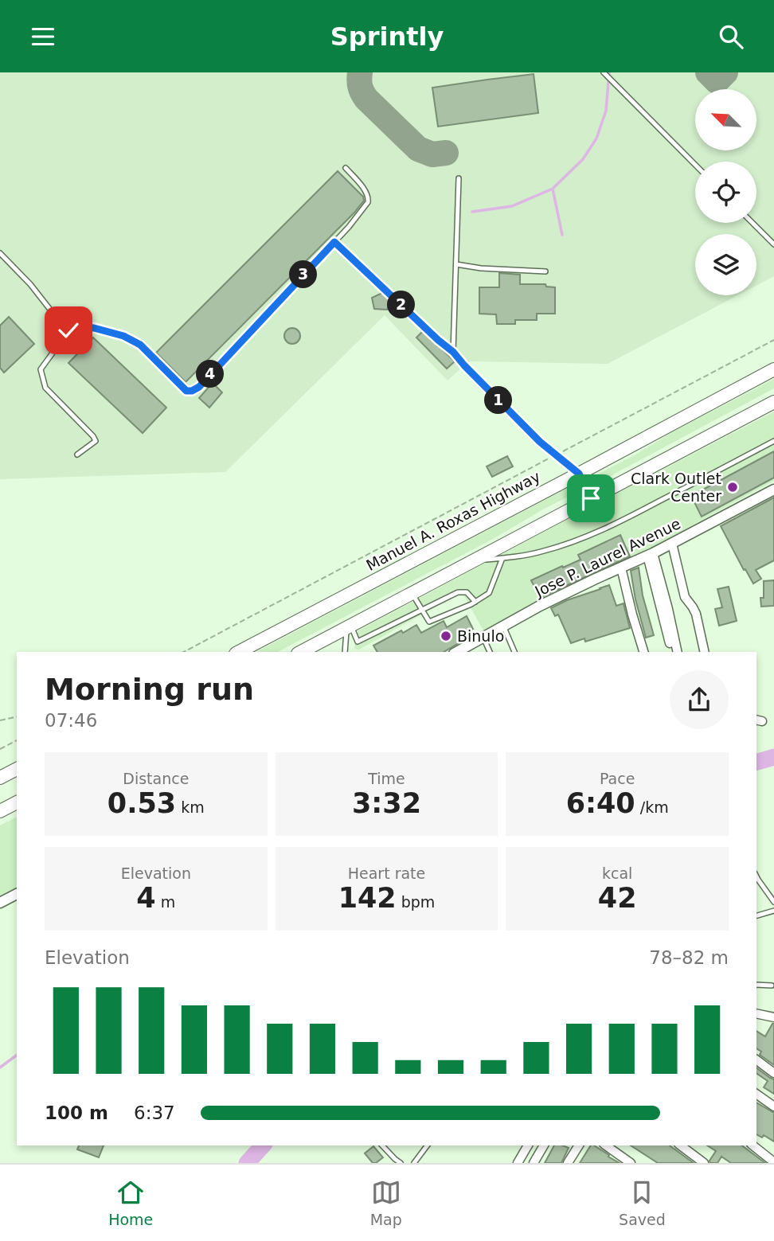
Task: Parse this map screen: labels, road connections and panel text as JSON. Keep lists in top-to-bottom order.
{
  "streets": {
    "main road": ["Manuel A. Roxas Highway"],
    "street": ["Jose P. Laurel Avenue"]
  },
  "places": ["Clark Outlet Center", "Binulo"],
  "north": "top left",
  "page": {
    "header": "Sprintly",
    "pins": [
      "3",
      "2",
      "4",
      "1"
    ],
    "heading": ["Morning run", "07:46"],
    "stats": [
      ["Distance", "0.53 km"],
      ["Time", "3:32"],
      ["Pace", "6:40 /km"],
      ["Elevation", "4 m"],
      ["Heart rate", "142 bpm"],
      ["kcal", "42"]
    ],
    "chart": ["Elevation", "78–82 m"],
    "list": [
      {
        "name": "100 m",
        "note": "6:37"
      }
    ],
    "tabs": ["Home", "Map", "Saved"]
  }
}
